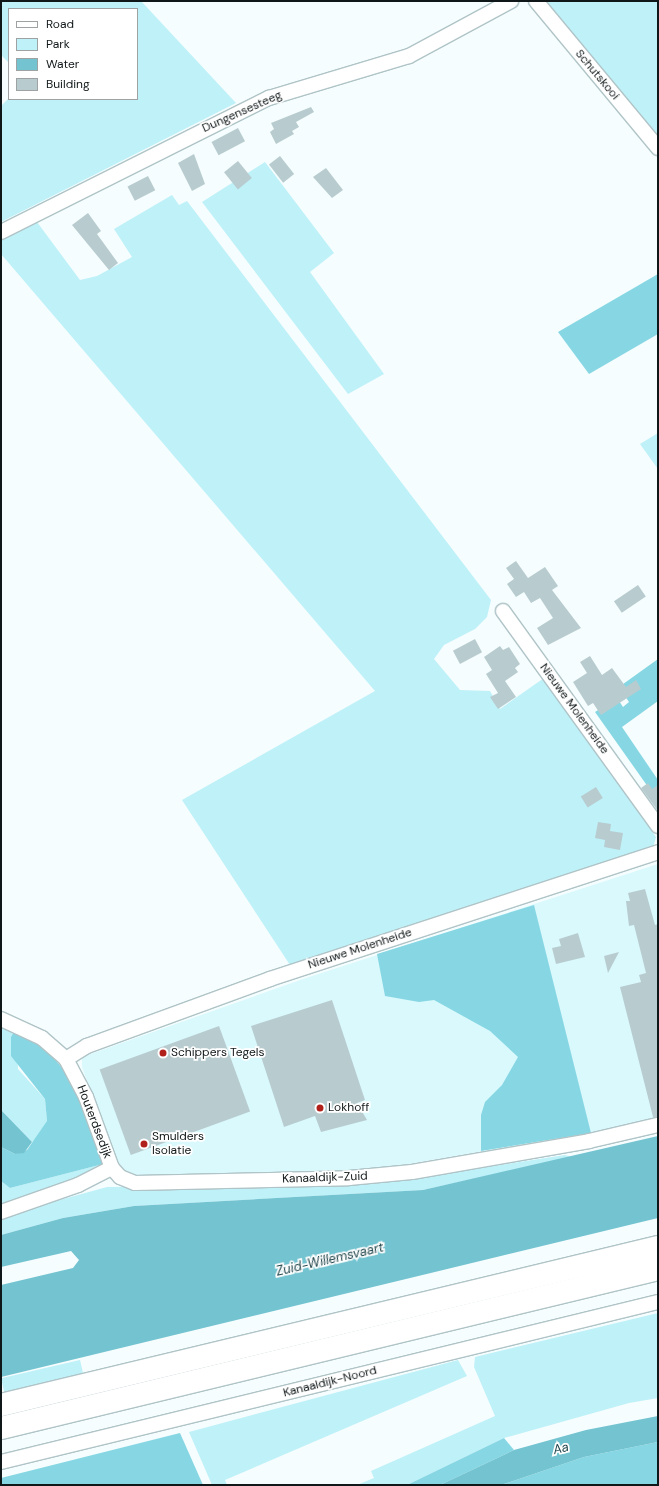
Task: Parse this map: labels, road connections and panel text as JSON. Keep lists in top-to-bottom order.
{
  "streets": {
    "street": [
      "Schutskooi",
      "Dungensesteeg",
      "Nieuwe Molenheide",
      "Houterdsedijk",
      "Kanaaldijk-Zuid",
      "Kanaaldijk-Noord"
    ]
  },
  "crossings": [
    ["Nieuwe Molenheide", "Houterdsedijk"],
    ["Houterdsedijk", "Kanaaldijk-Zuid"]
  ],
  "water": ["Zuid-Willemsvaart", "Aa"],
  "places": ["Schippers Tegels", "Lokhoff", "Smulders Isolatie"],
  "legend": [
    "Road",
    "Park",
    "Water",
    "Building"
  ]
}
